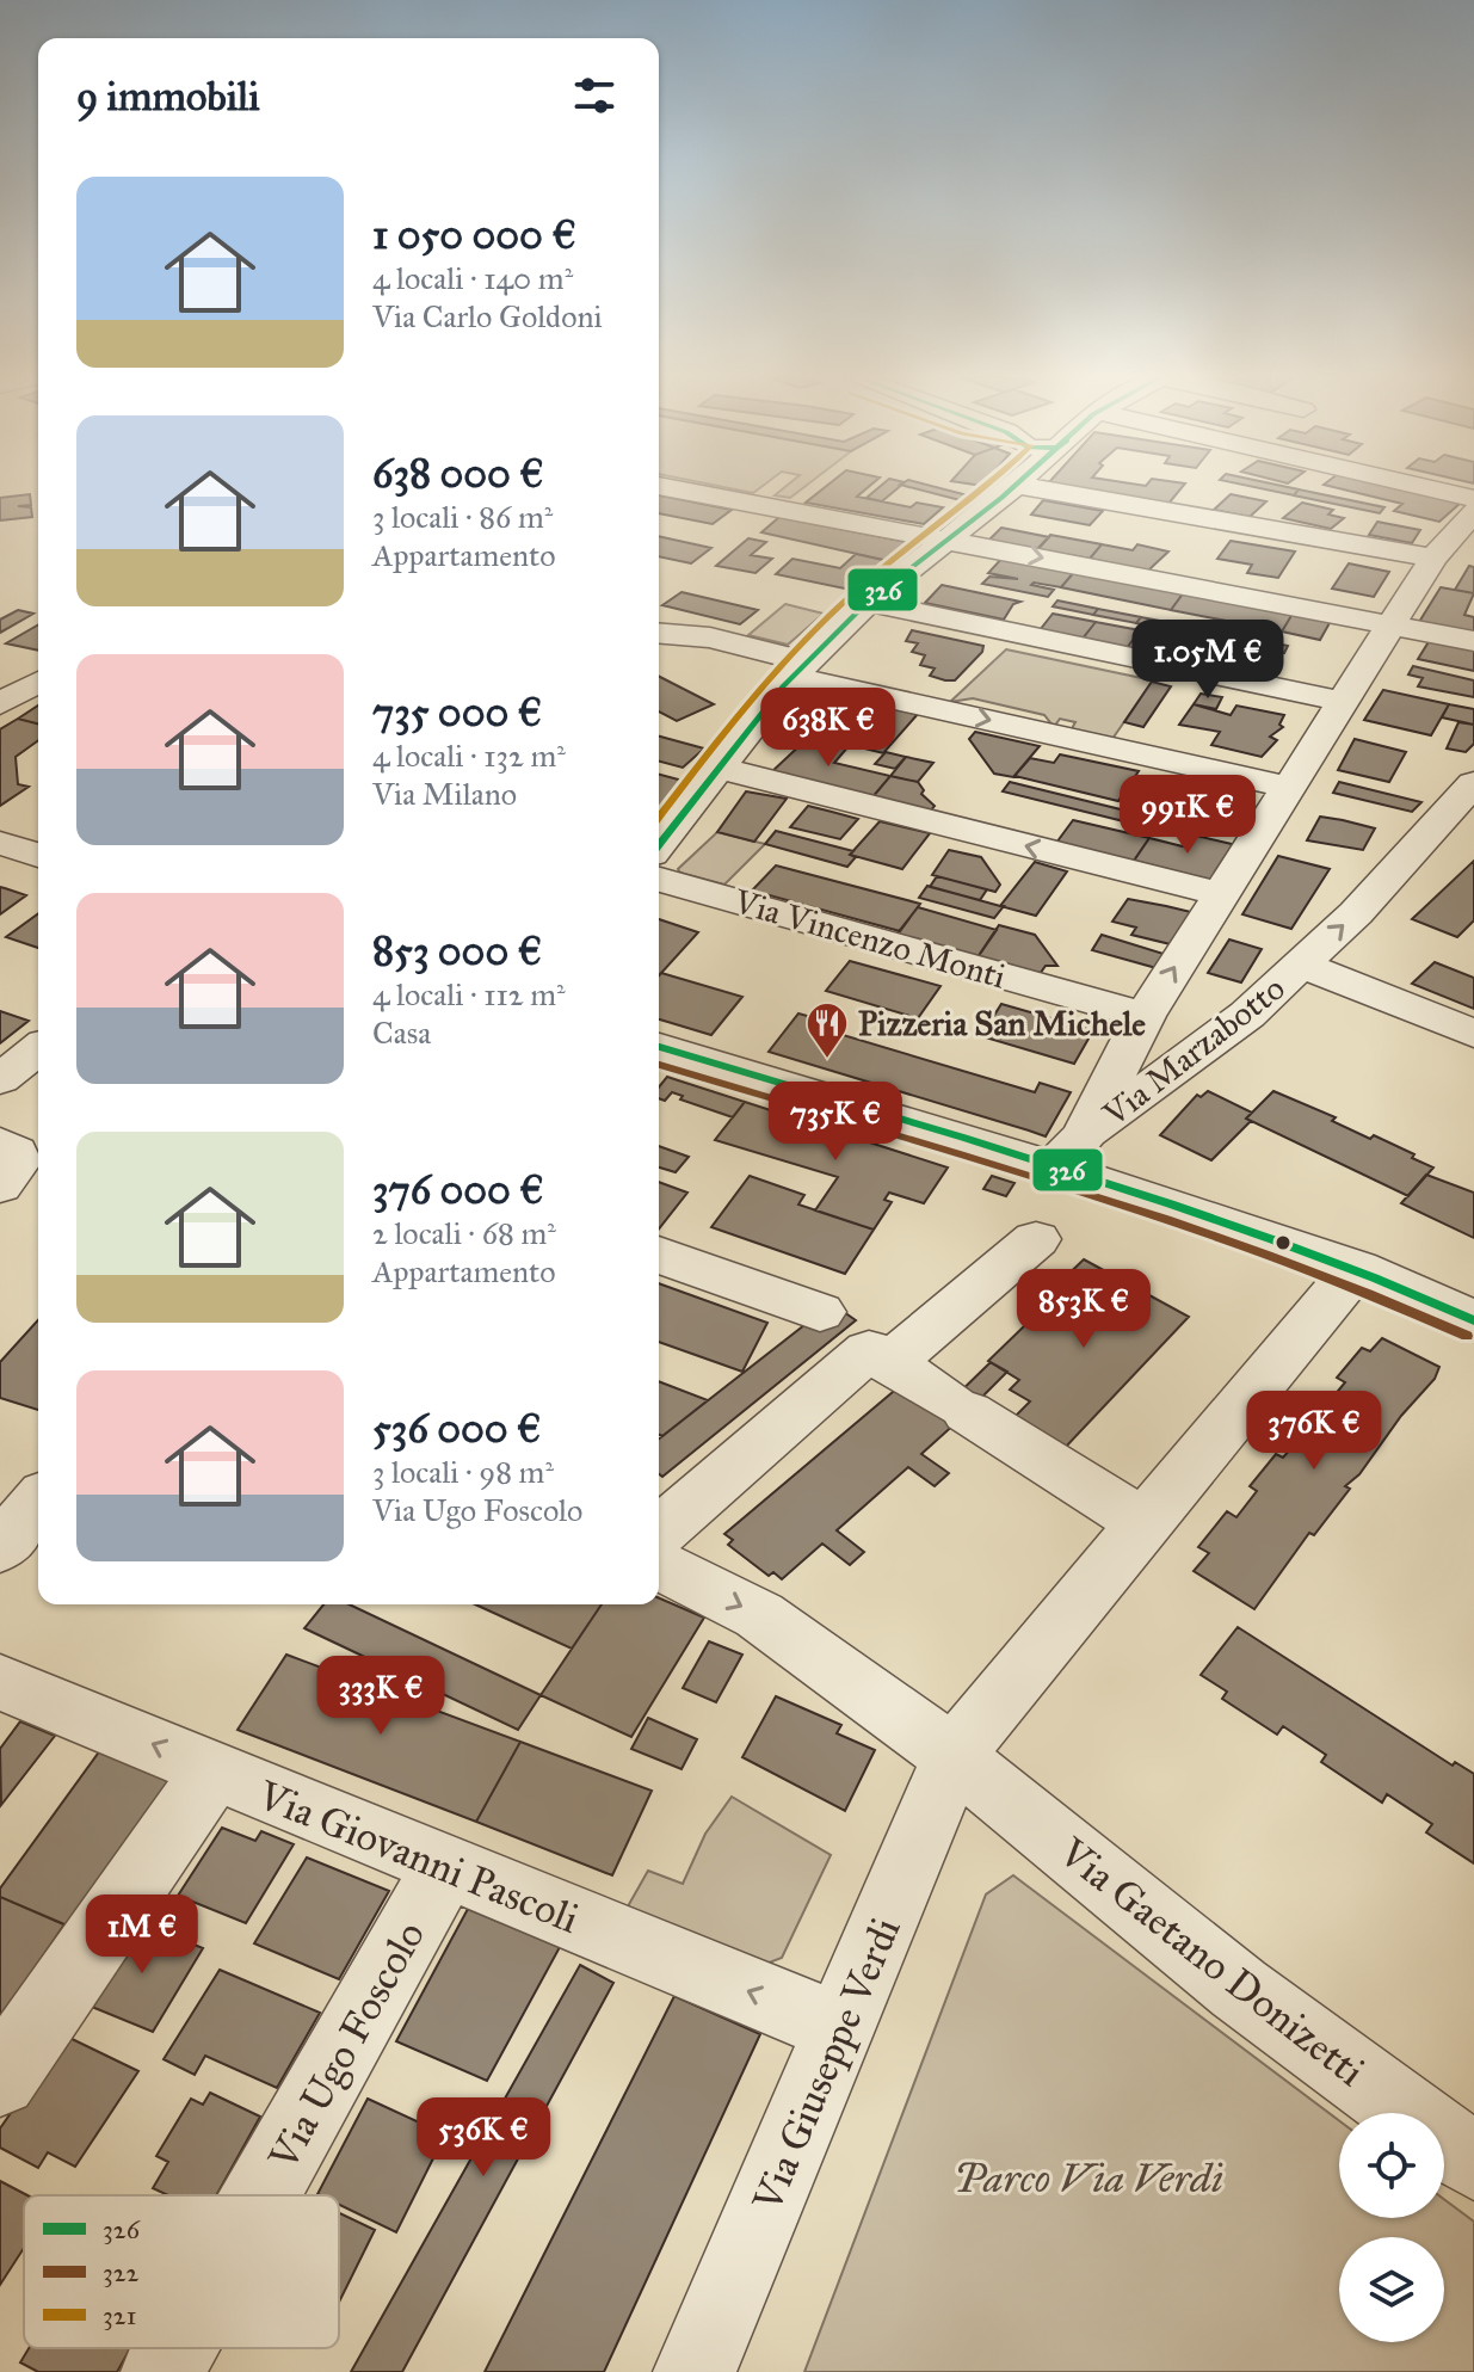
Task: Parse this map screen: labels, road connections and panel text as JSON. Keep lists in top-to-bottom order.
{
  "streets": {
    "street": [
      "Via Vincenzo Monti",
      "Via Marzabotto",
      "Via Giovanni Pascoli",
      "Via Gaetano Donizetti",
      "Via Ugo Foscolo",
      "Via Giuseppe Verdi"
    ]
  },
  "crossings": [
    ["Via Giovanni Pascoli", "Via Ugo Foscolo"],
    ["Via Giovanni Pascoli", "Via Giuseppe Verdi"],
    ["Via Gaetano Donizetti", "Via Giuseppe Verdi"]
  ],
  "one_way": ["Via Giovanni Pascoli"],
  "parks": ["Parco Via Verdi"],
  "places": {
    "restaurant": ["Pizzeria San Michele"]
  },
  "lines": ["transit line 326", "transit line 321", "transit line 322"],
  "legend": ["326", "322", "321"],
  "page": {
    "heading": "9 immobili",
    "list": [
      {
        "name": "1 050 000 €",
        "note": "4 locali · 140 m² · Via Carlo Goldoni"
      },
      {
        "name": "638 000 €",
        "note": "3 locali · 86 m² · Appartamento"
      },
      {
        "name": "735 000 €",
        "note": "4 locali · 132 m² · Via Milano"
      },
      {
        "name": "853 000 €",
        "note": "4 locali · 112 m² · Casa"
      },
      {
        "name": "376 000 €",
        "note": "2 locali · 68 m² · Appartamento"
      },
      {
        "name": "536 000 €",
        "note": "3 locali · 98 m² · Via Ugo Foscolo"
      }
    ],
    "price": [
      "1.05M €",
      "638K €",
      "991K €",
      "735K €",
      "853K €",
      "376K €",
      "333K €",
      "1M €",
      "536K €"
    ]
  }
}
